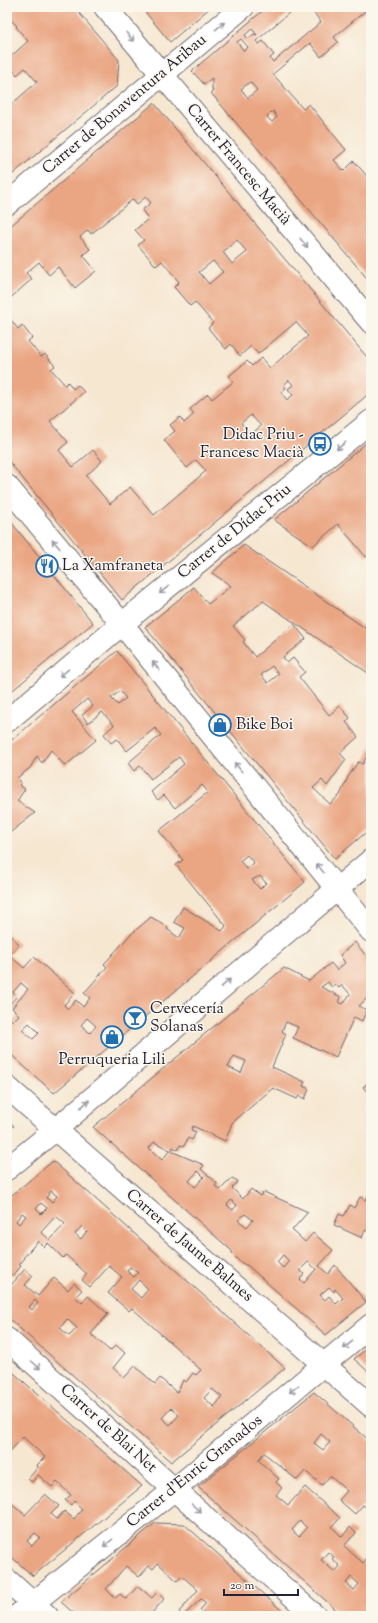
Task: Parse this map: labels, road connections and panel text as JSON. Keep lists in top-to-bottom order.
{
  "streets": {
    "street": [
      "Carrer de Bonaventura Aribau",
      "Carrer Francesc Macià",
      "Carrer de Dídac Priu",
      "Carrer de Jaume Balmes",
      "Carrer de Blai Net",
      "Carrer d'Enric Granados"
    ]
  },
  "crossings": [
    ["Carrer de Bonaventura Aribau", "Carrer Francesc Macià"],
    ["Carrer de Jaume Balmes", "Carrer d'Enric Granados"],
    ["Carrer de Blai Net", "Carrer d'Enric Granados"]
  ],
  "one_way": [
    "Carrer Francesc Macià",
    "Carrer de Dídac Priu",
    "Carrer de Blai Net",
    "Carrer d'Enric Granados"
  ],
  "places": {
    "bus stop": ["Didac Priu - Francesc Macià"],
    "restaurant": ["La Xamfraneta"],
    "shop": ["Bike Boi", "Perruqueria Lili"],
    "bar": ["Cervecería Solanas"]
  },
  "scale_bar": "20 m"
}
